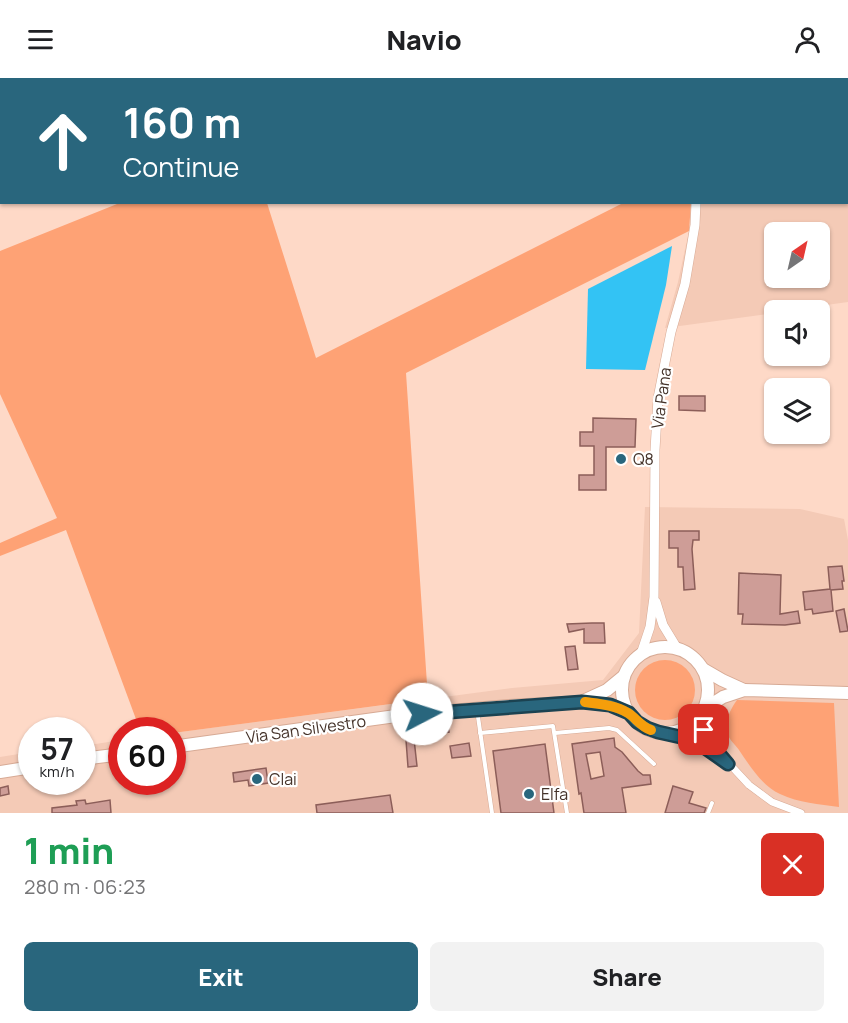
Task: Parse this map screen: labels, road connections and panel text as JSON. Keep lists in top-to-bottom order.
{
  "streets": {
    "main road": ["Via San Silvestro"],
    "street": ["Via Pana"]
  },
  "crossings": [
    ["Via Pana", "Via San Silvestro"]
  ],
  "places": ["Q8", "Clai", "Elfa"],
  "north": "top right",
  "page": {
    "header": "Navio",
    "turn": ["160 m", "Continue"],
    "speed": "57 km/h",
    "limit": "60",
    "heading": ["1 min", "280 m · 06:23"],
    "buttons": ["Exit", "Share"]
  }
}
